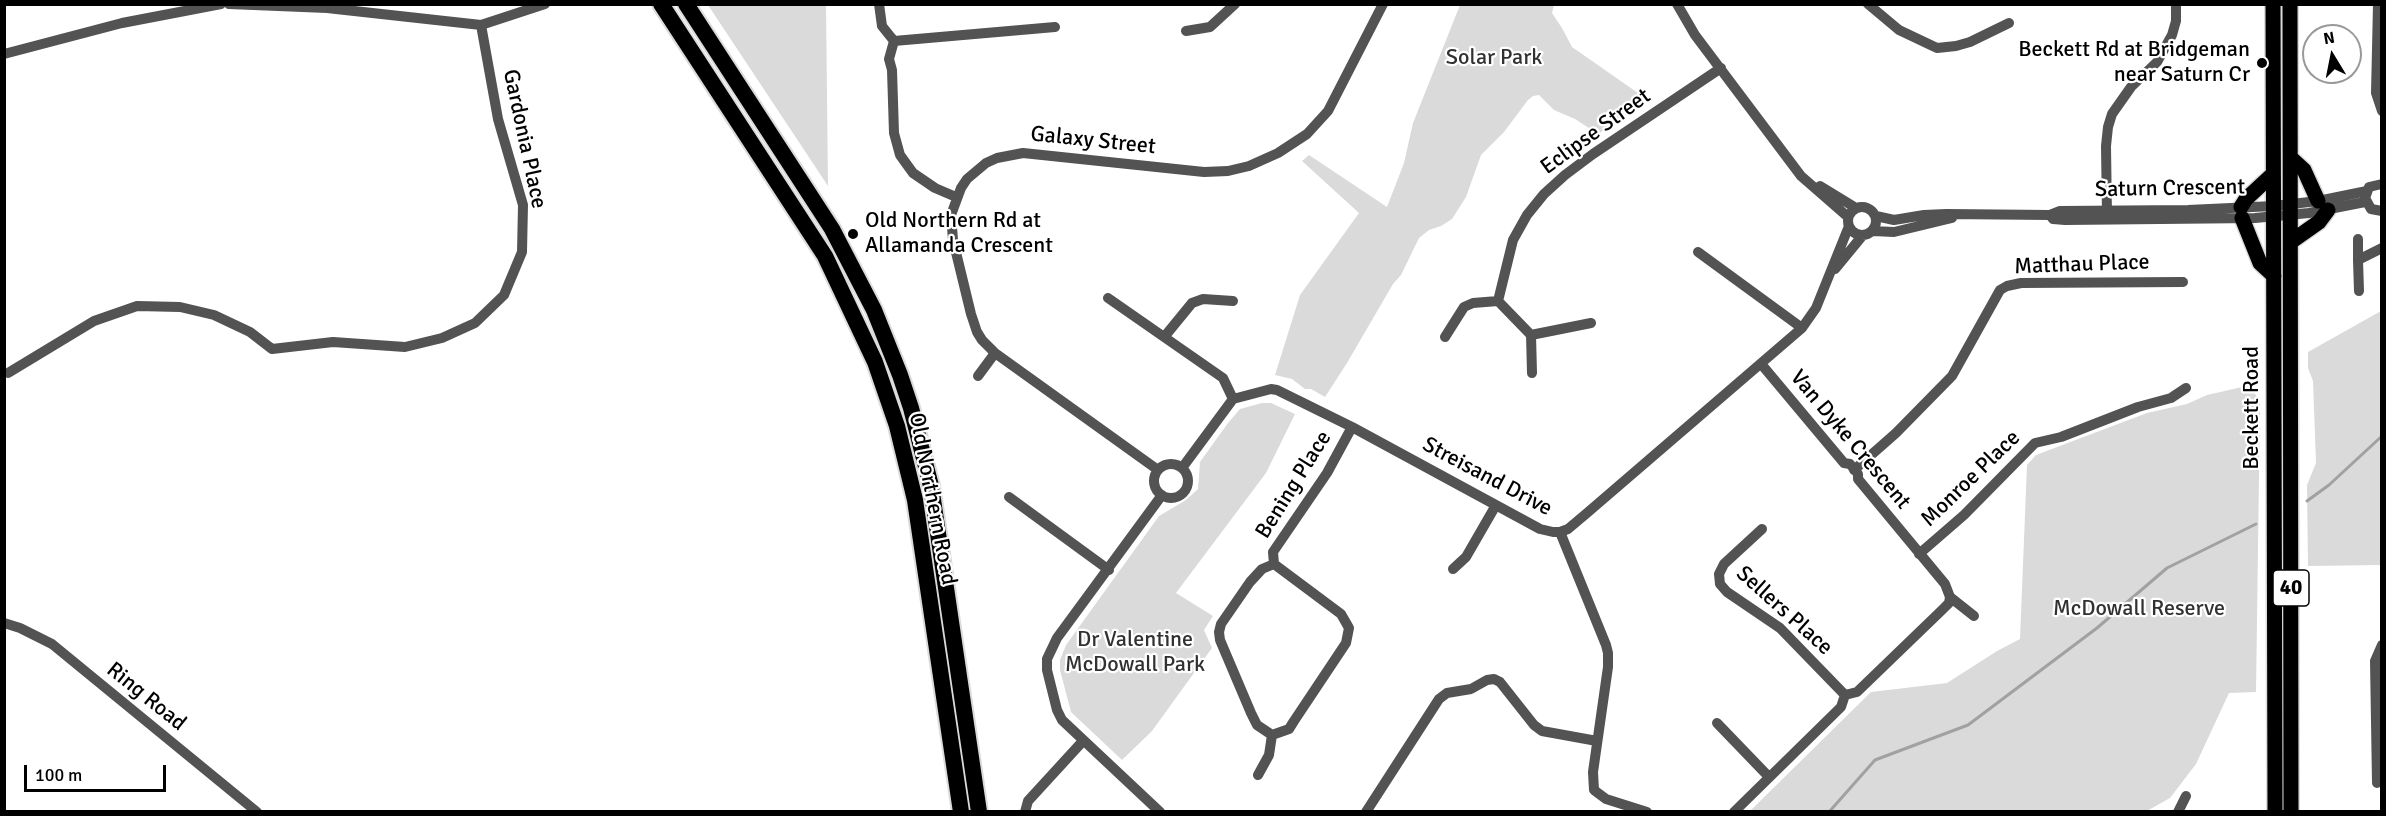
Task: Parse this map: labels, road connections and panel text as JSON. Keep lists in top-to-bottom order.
{
  "streets": {
    "highway": ["Old Northern Road"],
    "main road": ["Beckett Road", "40"],
    "street": [
      "Eclipse Street",
      "Gardonia Place",
      "Galaxy Street",
      "Saturn Crescent",
      "Matthau Place",
      "Van Dyke Crescent",
      "Streisand Drive",
      "Monroe Place",
      "Bening Place",
      "Sellers Place",
      "Ring Road"
    ]
  },
  "crossings": [
    ["Saturn Crescent", "Beckett Road"],
    ["Saturn Crescent", "Streisand Drive"],
    ["Matthau Place", "Van Dyke Crescent"],
    ["Van Dyke Crescent", "Streisand Drive"],
    ["Van Dyke Crescent", "Monroe Place"],
    ["Streisand Drive", "Bening Place"]
  ],
  "parks": ["Solar Park", "McDowall Reserve", "Dr Valentine McDowall Park"],
  "places": ["Beckett Rd at Bridgeman near Saturn Cr", "Old Northern Rd at Allamanda Crescent"],
  "scale_bar": "100 m",
  "north": "top"
}
